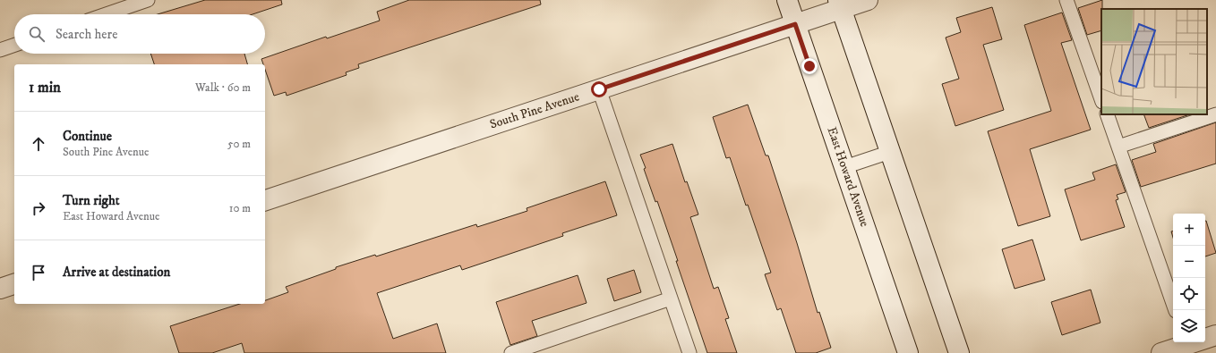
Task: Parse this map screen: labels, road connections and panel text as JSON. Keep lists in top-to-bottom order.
{
  "streets": {
    "main road": ["South Pine Avenue", "East Howard Avenue"]
  },
  "crossings": [
    ["South Pine Avenue", "East Howard Avenue"]
  ],
  "page": {
    "search": "Search here",
    "heading": ["1 min", "Walk · 60 m"],
    "list": [
      ["Continue", "South Pine Avenue", "50 m"],
      ["Turn right", "East Howard Avenue", "10 m"],
      "Arrive at destination"
    ],
    "map_buttons": ["+", "−"]
  }
}
